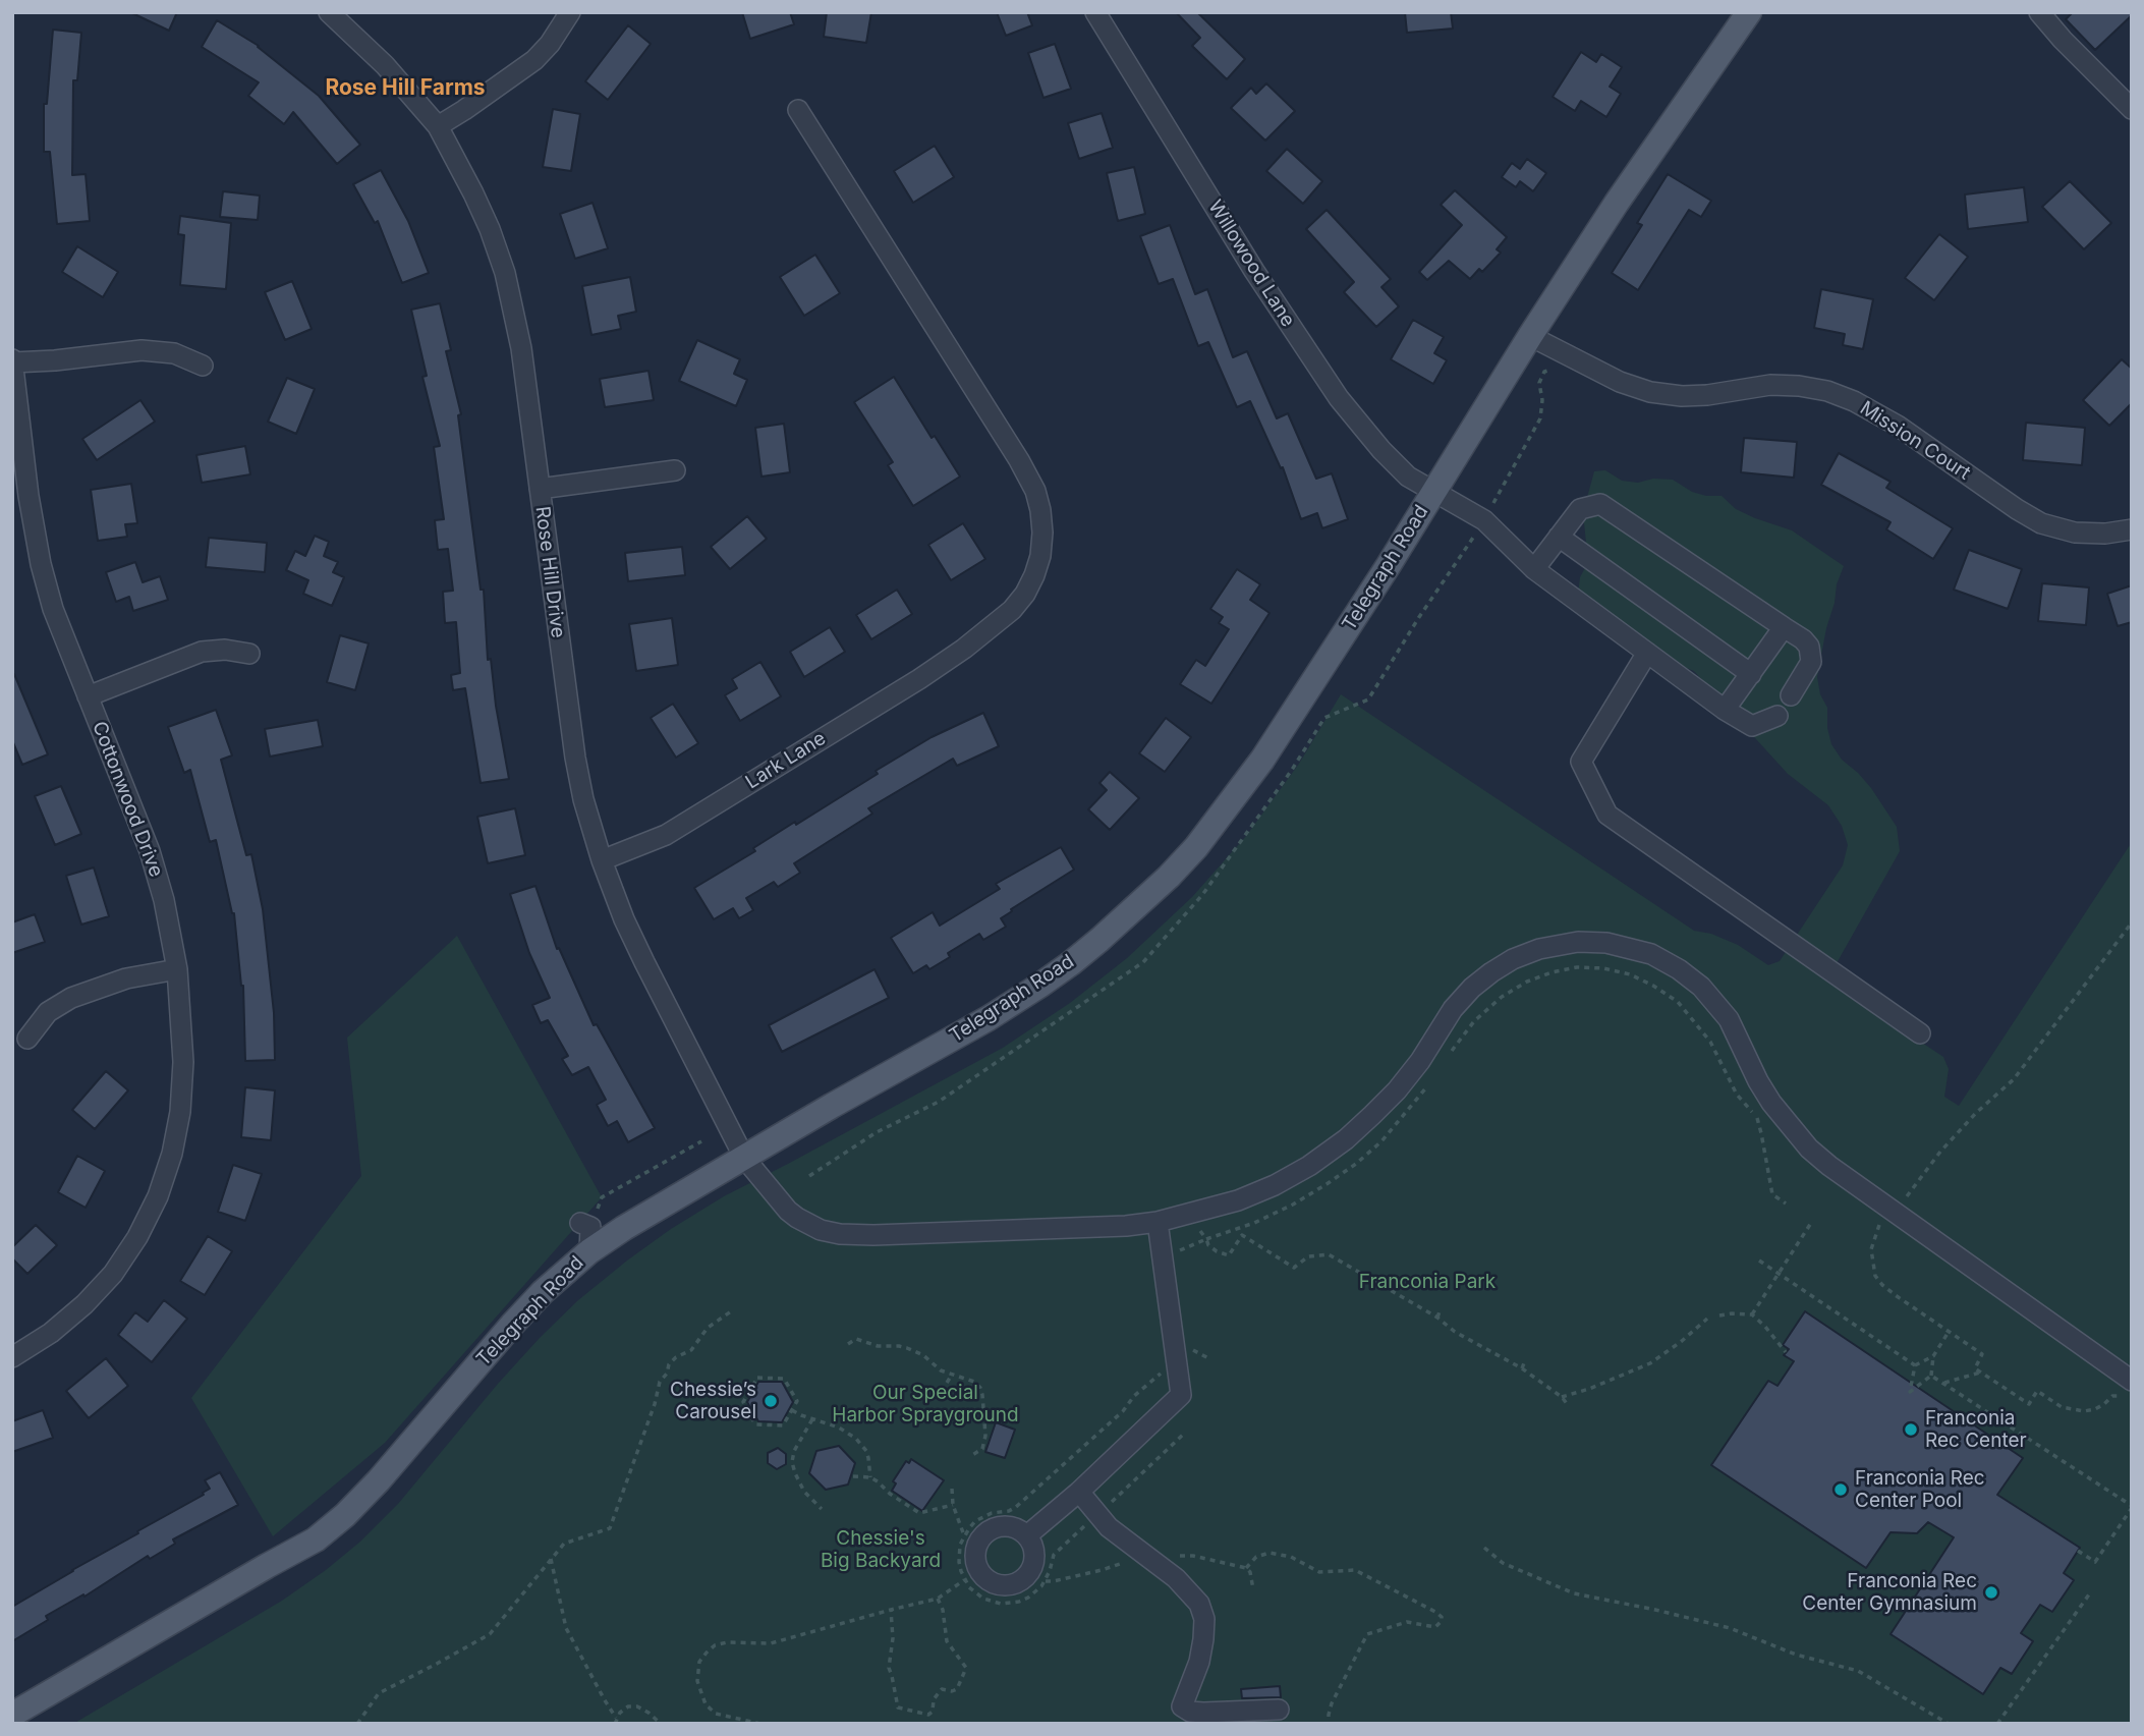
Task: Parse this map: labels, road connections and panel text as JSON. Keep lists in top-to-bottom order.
{
  "streets": {
    "main road": ["Telegraph Road"],
    "street": [
      "Willowood Lane",
      "Mission Court",
      "Rose Hill Drive",
      "Lark Lane",
      "Cottonwood Drive"
    ]
  },
  "crossings": [
    ["Willowood Lane", "Telegraph Road"],
    ["Mission Court", "Telegraph Road"],
    ["Telegraph Road", "Rose Hill Drive"],
    ["Rose Hill Drive", "Lark Lane"]
  ],
  "districts": ["Rose Hill Farms"],
  "parks": ["Franconia Park", "Our Special Harbor Sprayground", "Chessie's Big Backyard"],
  "places": [
    "Chessie’s Carousel",
    "Franconia Rec Center",
    "Franconia Rec Center Pool",
    "Franconia Rec Center Gymnasium"
  ]
}
